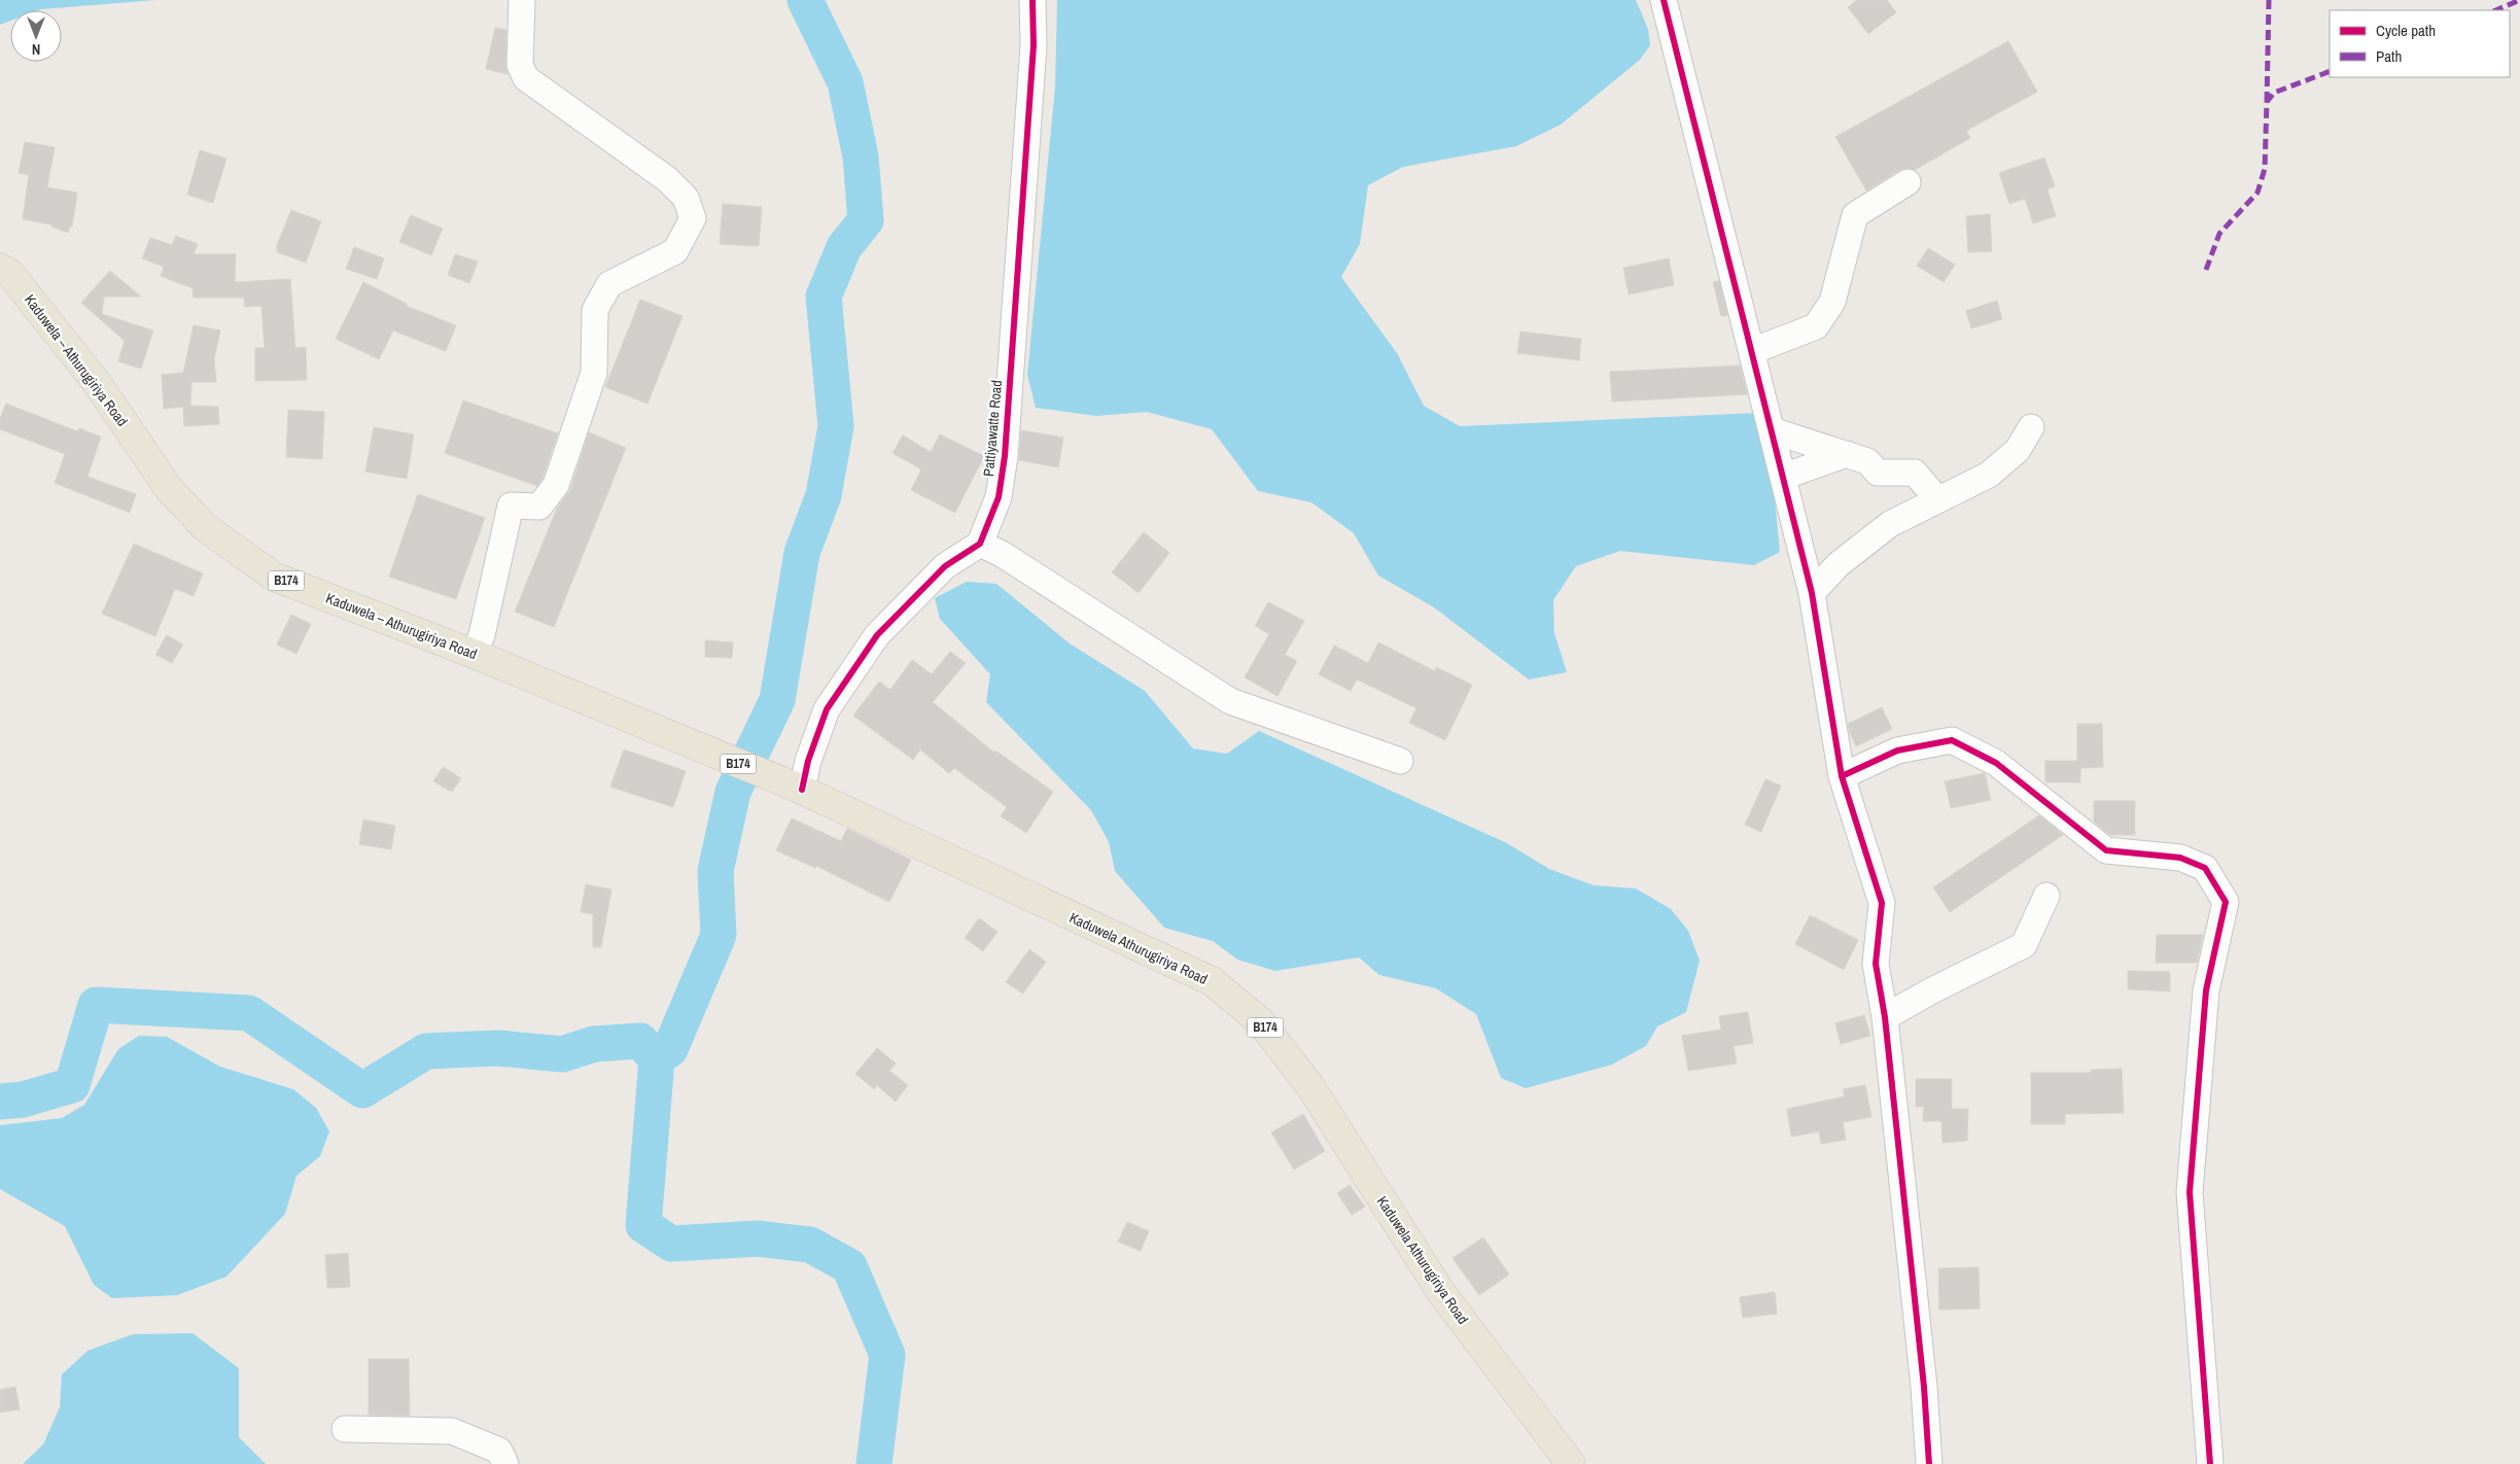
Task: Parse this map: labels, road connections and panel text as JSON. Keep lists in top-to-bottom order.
{
  "streets": {
    "main road": ["Kaduwela – Athurugiriya Road", "B174", "Kaduwela Athurugiriya Road"],
    "street": ["Pattiyawatte Road"]
  },
  "crossings": [
    ["Kaduwela – Athurugiriya Road", "Kaduwela Athurugiriya Road"]
  ],
  "legend": ["Cycle path", "Path"],
  "north": "bottom"
}
